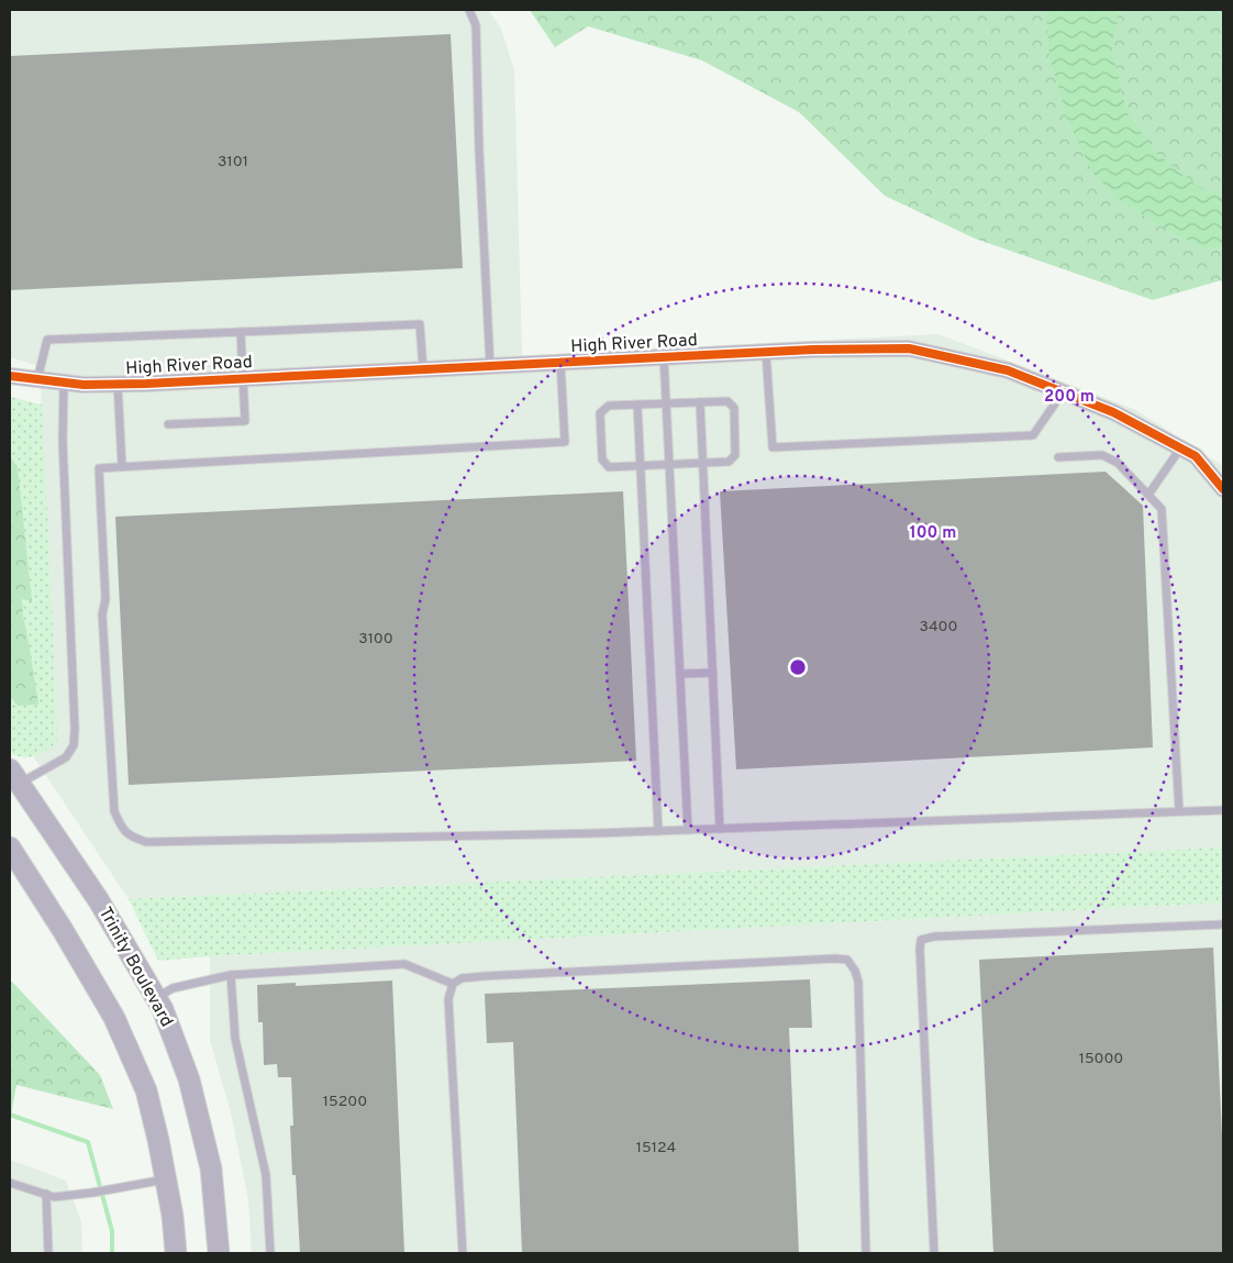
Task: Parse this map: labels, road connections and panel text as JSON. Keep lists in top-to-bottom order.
{
  "streets": {
    "main road": ["Trinity Boulevard"],
    "street": ["High River Road"]
  },
  "house_numbers": [
    "3101",
    "3400",
    "3100",
    "15000",
    "15200",
    "15124"
  ],
  "rings": ["200 m", "100 m"]
}
